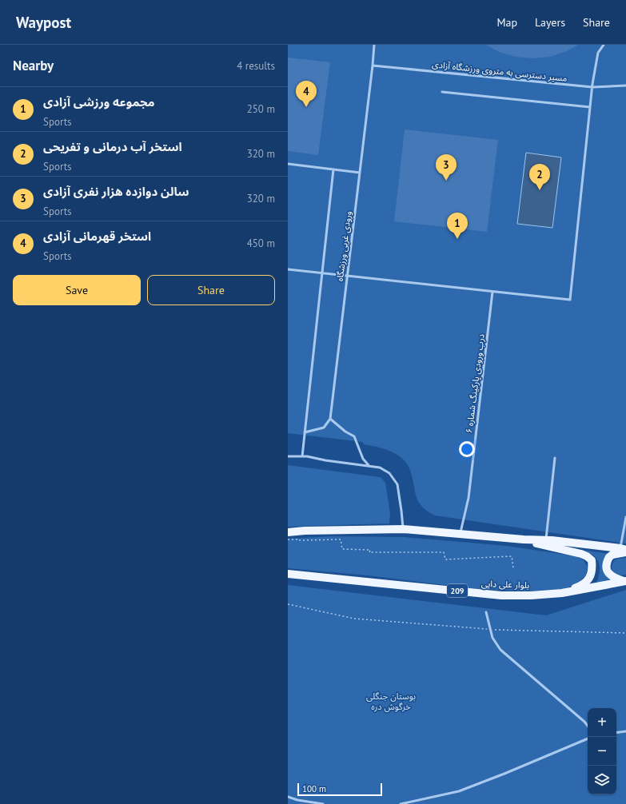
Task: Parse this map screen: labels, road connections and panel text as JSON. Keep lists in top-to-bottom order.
{
  "streets": {
    "main road": ["بلوار علی دایی", "209"],
    "lane": ["مسیر دسترسی به متروی ورزشگاه آزادی", "ورودی غربی ورزشگاه", "درب ورودی پارکینگ شماره ۶"]
  },
  "crossings": [
    ["مسیر دسترسی به متروی ورزشگاه آزادی", "ورودی غربی ورزشگاه"]
  ],
  "parks": ["بوستان جنگلی خرگوش دره"],
  "scale_bar": "100 m",
  "page": {
    "header": "Waypost",
    "nav": ["Map", "Layers", "Share"],
    "heading": ["Nearby", "4 results"],
    "pins": [
      "4",
      "3",
      "2",
      "1"
    ],
    "list": [
      {
        "mark": "1",
        "name": "مجموعه ورزشی آزادی",
        "note": "Sports",
        "value": "250 m"
      },
      {
        "mark": "2",
        "name": "استخر آب درمانی و تفریحی",
        "note": "Sports",
        "value": "320 m"
      },
      {
        "mark": "3",
        "name": "سالن دوازده هزار نفری آزادی",
        "note": "Sports",
        "value": "320 m"
      },
      {
        "mark": "4",
        "name": "استخر قهرمانی آزادی",
        "note": "Sports",
        "value": "450 m"
      }
    ],
    "buttons": ["Save", "Share"],
    "map_buttons": ["+", "−"],
    "scale": "100 m"
  }
}
